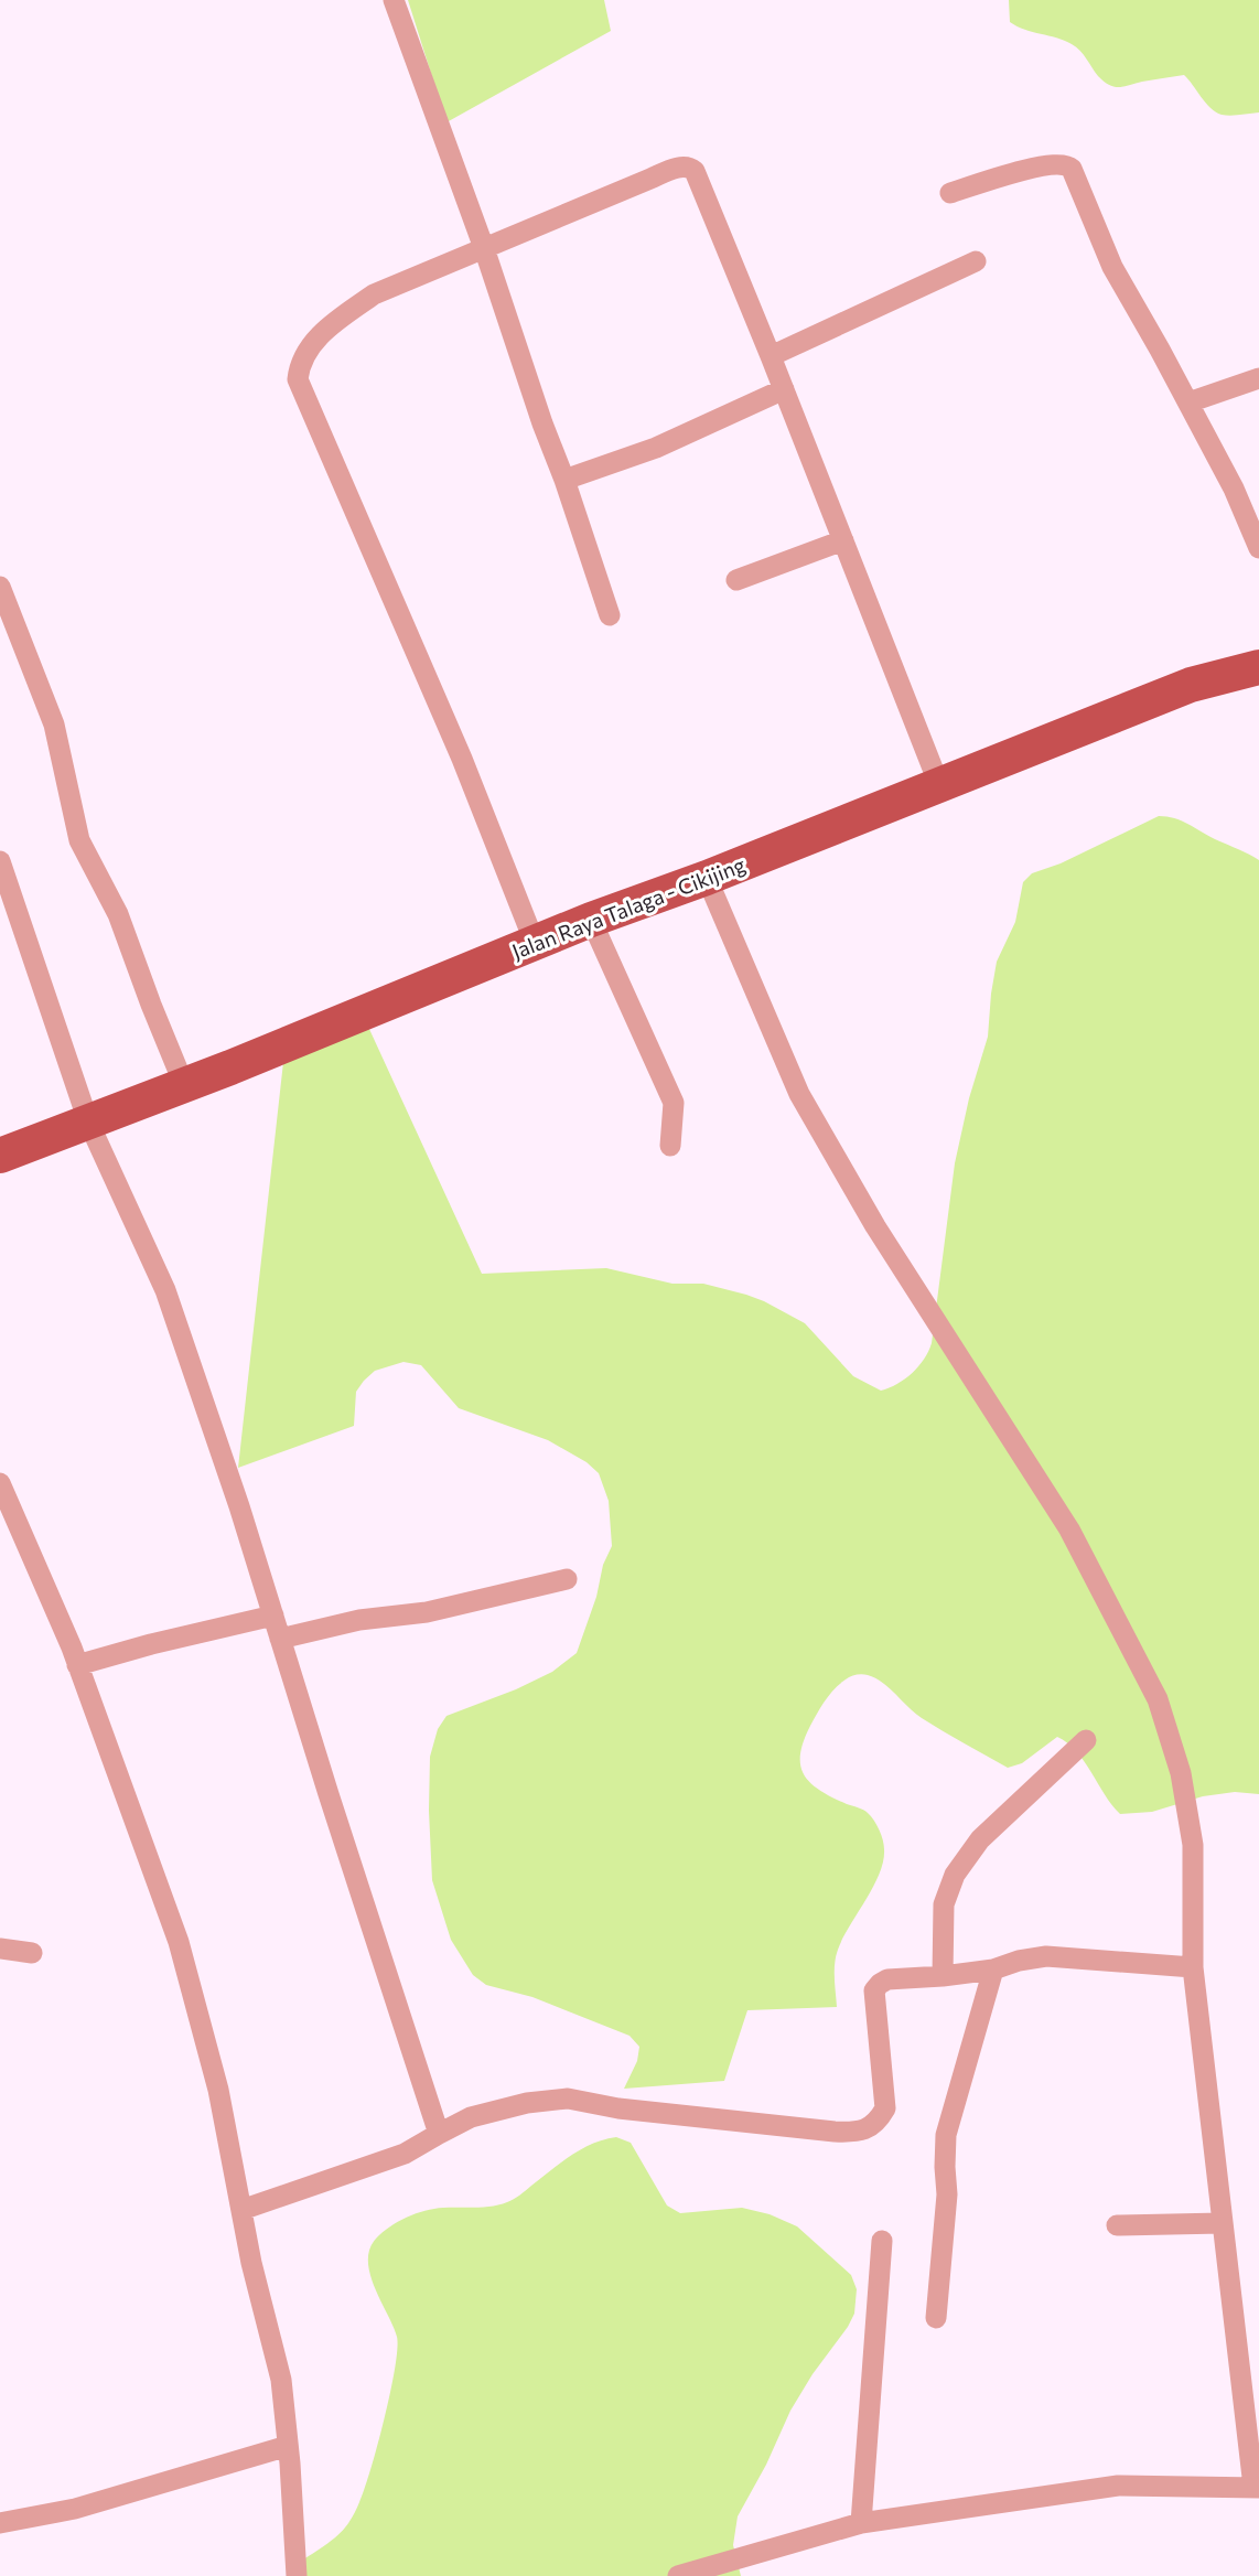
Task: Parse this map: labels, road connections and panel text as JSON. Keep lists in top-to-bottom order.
{
  "streets": {
    "main road": ["Jalan Raya Talaga - Cikijing"]
  }
}
